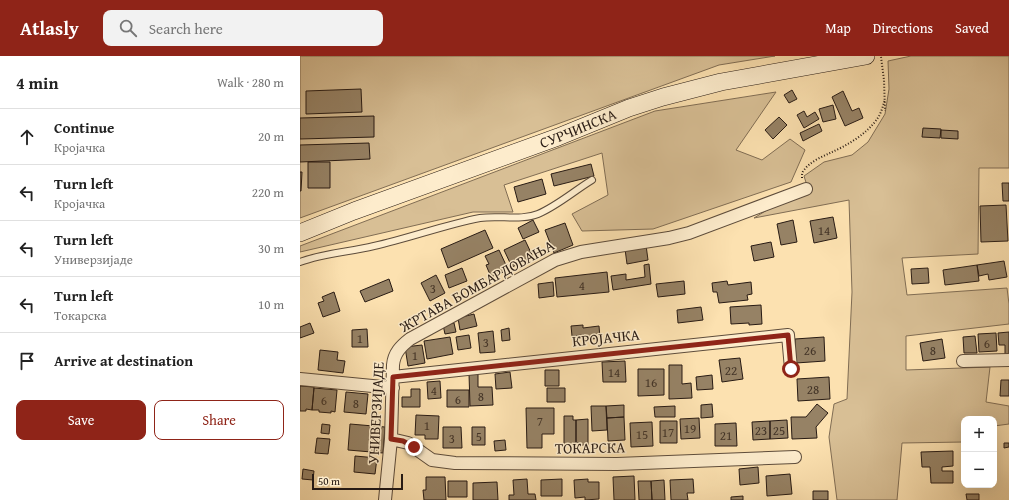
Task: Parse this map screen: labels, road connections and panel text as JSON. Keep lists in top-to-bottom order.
{
  "streets": {
    "main road": ["СУРЧИНСКА"],
    "street": [
      "ЖРТАВА БОМБАРДОВАЊА",
      "КРОЈАЧКА",
      "УНИВЕРЗИЈАДЕ",
      "ТОКАРСКА"
    ]
  },
  "crossings": [
    ["ЖРТАВА БОМБАРДОВАЊА", "УНИВЕРЗИЈАДЕ"],
    ["КРОЈАЧКА", "УНИВЕРЗИЈАДЕ"],
    ["УНИВЕРЗИЈАДЕ", "ТОКАРСКА"]
  ],
  "house_numbers": [
    "14",
    "4",
    "3",
    "1",
    "3",
    "6",
    "26",
    "8",
    "1",
    "22",
    "14",
    "16",
    "28",
    "4",
    "8",
    "6",
    "6",
    "8",
    "7",
    "1",
    "19",
    "23",
    "25",
    "17",
    "15",
    "21",
    "5",
    "3"
  ],
  "scale_bar": "50 m",
  "page": {
    "header": "Atlasly",
    "search": "Search here",
    "nav": ["Map", "Directions", "Saved"],
    "heading": ["4 min", "Walk · 280 m"],
    "list": [
      ["Continue", "Кројачка", "20 m"],
      ["Turn left", "Кројачка", "220 m"],
      ["Turn left", "Универзијаде", "30 m"],
      ["Turn left", "Токарска", "10 m"],
      "Arrive at destination"
    ],
    "buttons": ["Save", "Share"],
    "map_buttons": ["+", "−"],
    "scale": "50 m"
  }
}
